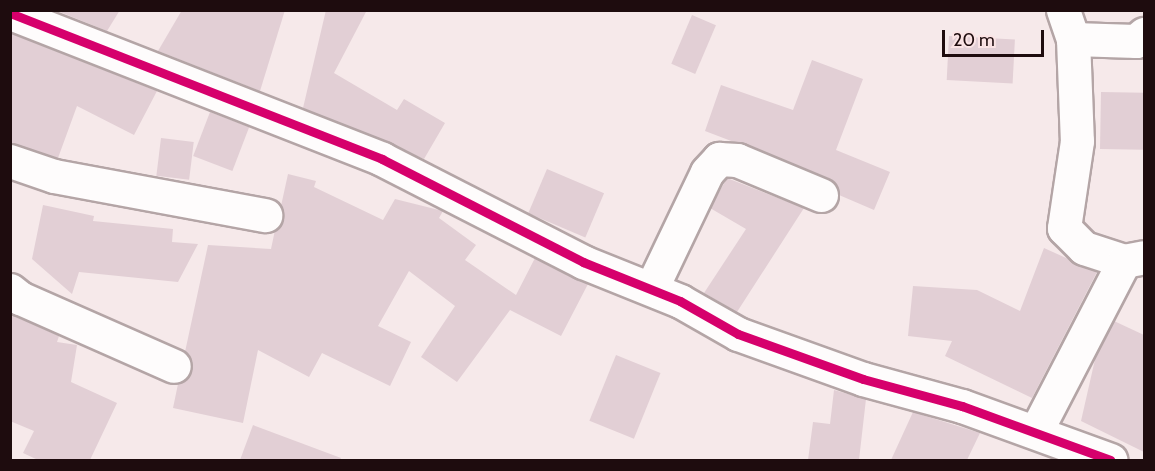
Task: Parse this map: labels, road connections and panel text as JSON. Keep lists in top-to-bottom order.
{
  "scale_bar": "20 m"
}
